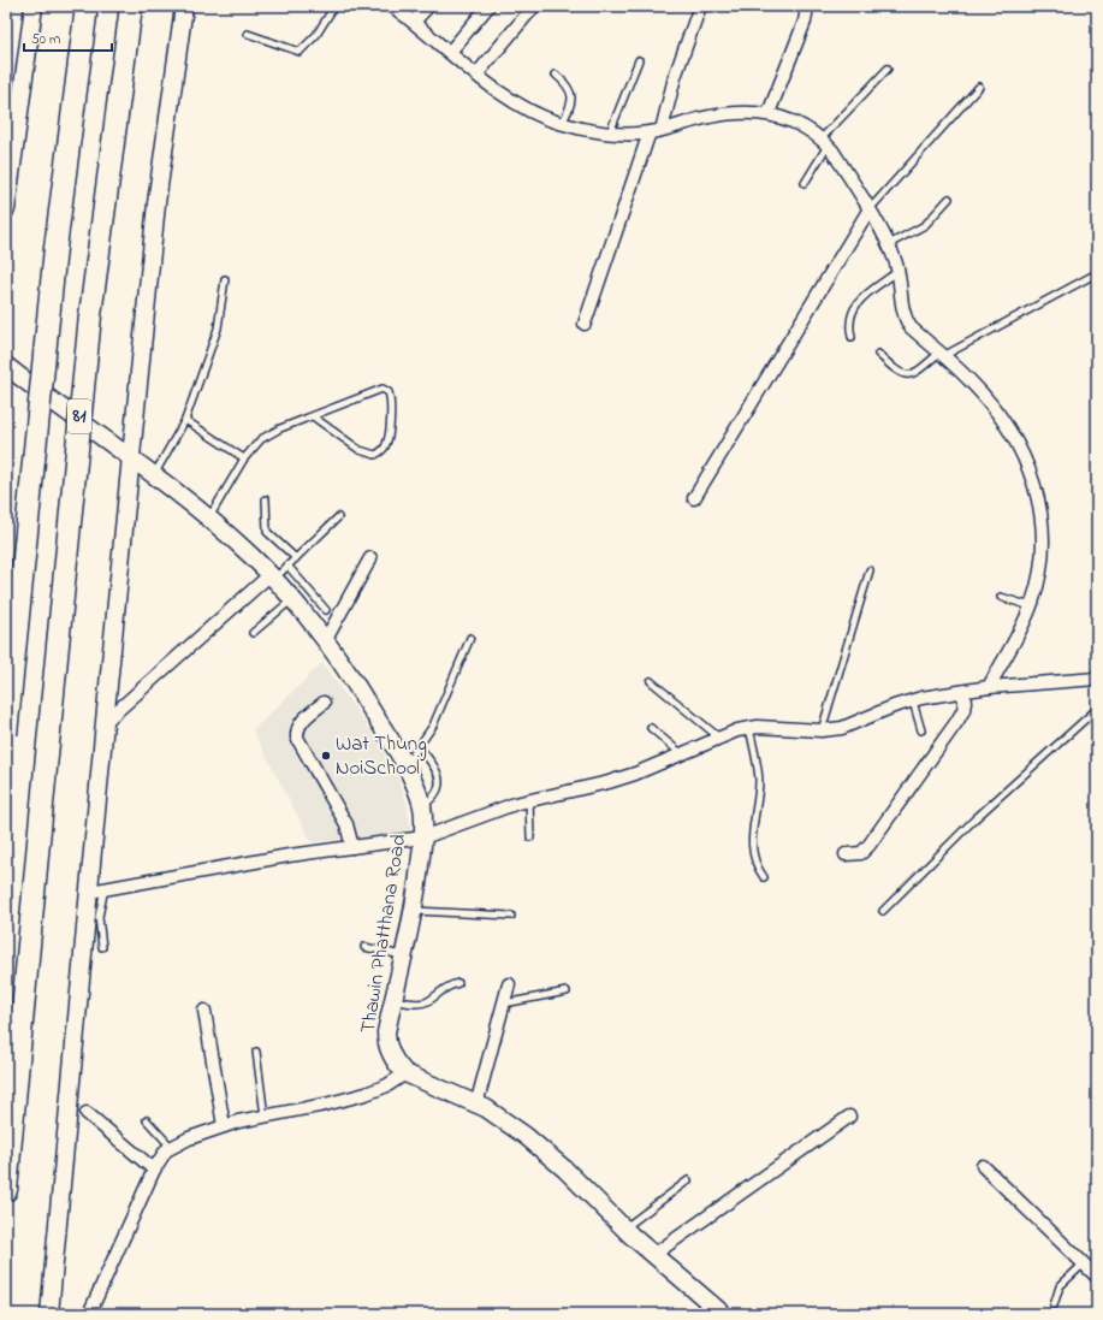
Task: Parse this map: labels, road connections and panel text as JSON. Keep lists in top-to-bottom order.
{
  "streets": {
    "highway": ["81"],
    "main road": ["Thawin Phatthana Road"]
  },
  "places": ["Wat Thung NoiSchool"],
  "scale_bar": "50 m"
}
